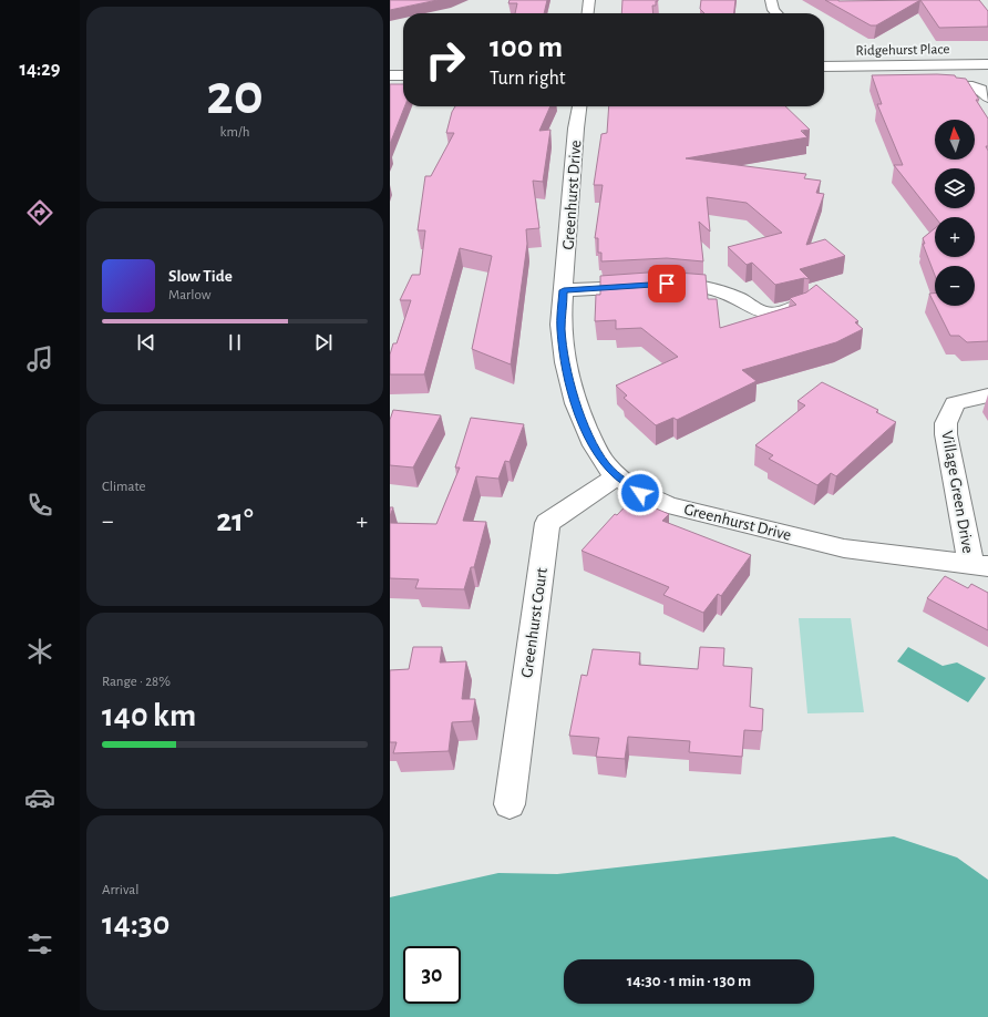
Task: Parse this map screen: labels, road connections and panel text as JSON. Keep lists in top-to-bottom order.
{
  "streets": {
    "street": [
      "Ridgehurst Place",
      "Greenhurst Drive",
      "Village Green Drive",
      "Greenhurst Court"
    ]
  },
  "crossings": [
    ["Greenhurst Drive", "Village Green Drive"],
    ["Greenhurst Drive", "Greenhurst Court"]
  ],
  "north": "top",
  "page": {
    "tabs": "14:29",
    "tile": [
      ["20", "km/h"],
      "Climate",
      ["Range · 28%", "140 km"],
      ["Arrival", "14:30"]
    ],
    "turn": ["100 m", "Turn right"],
    "map_buttons": ["+", "−"],
    "song": ["Slow Tide", "Marlow"],
    "heat": ["−", "21°", "+"],
    "limit": "30",
    "trip": "14:30 · 1 min · 130 m"
  }
}
